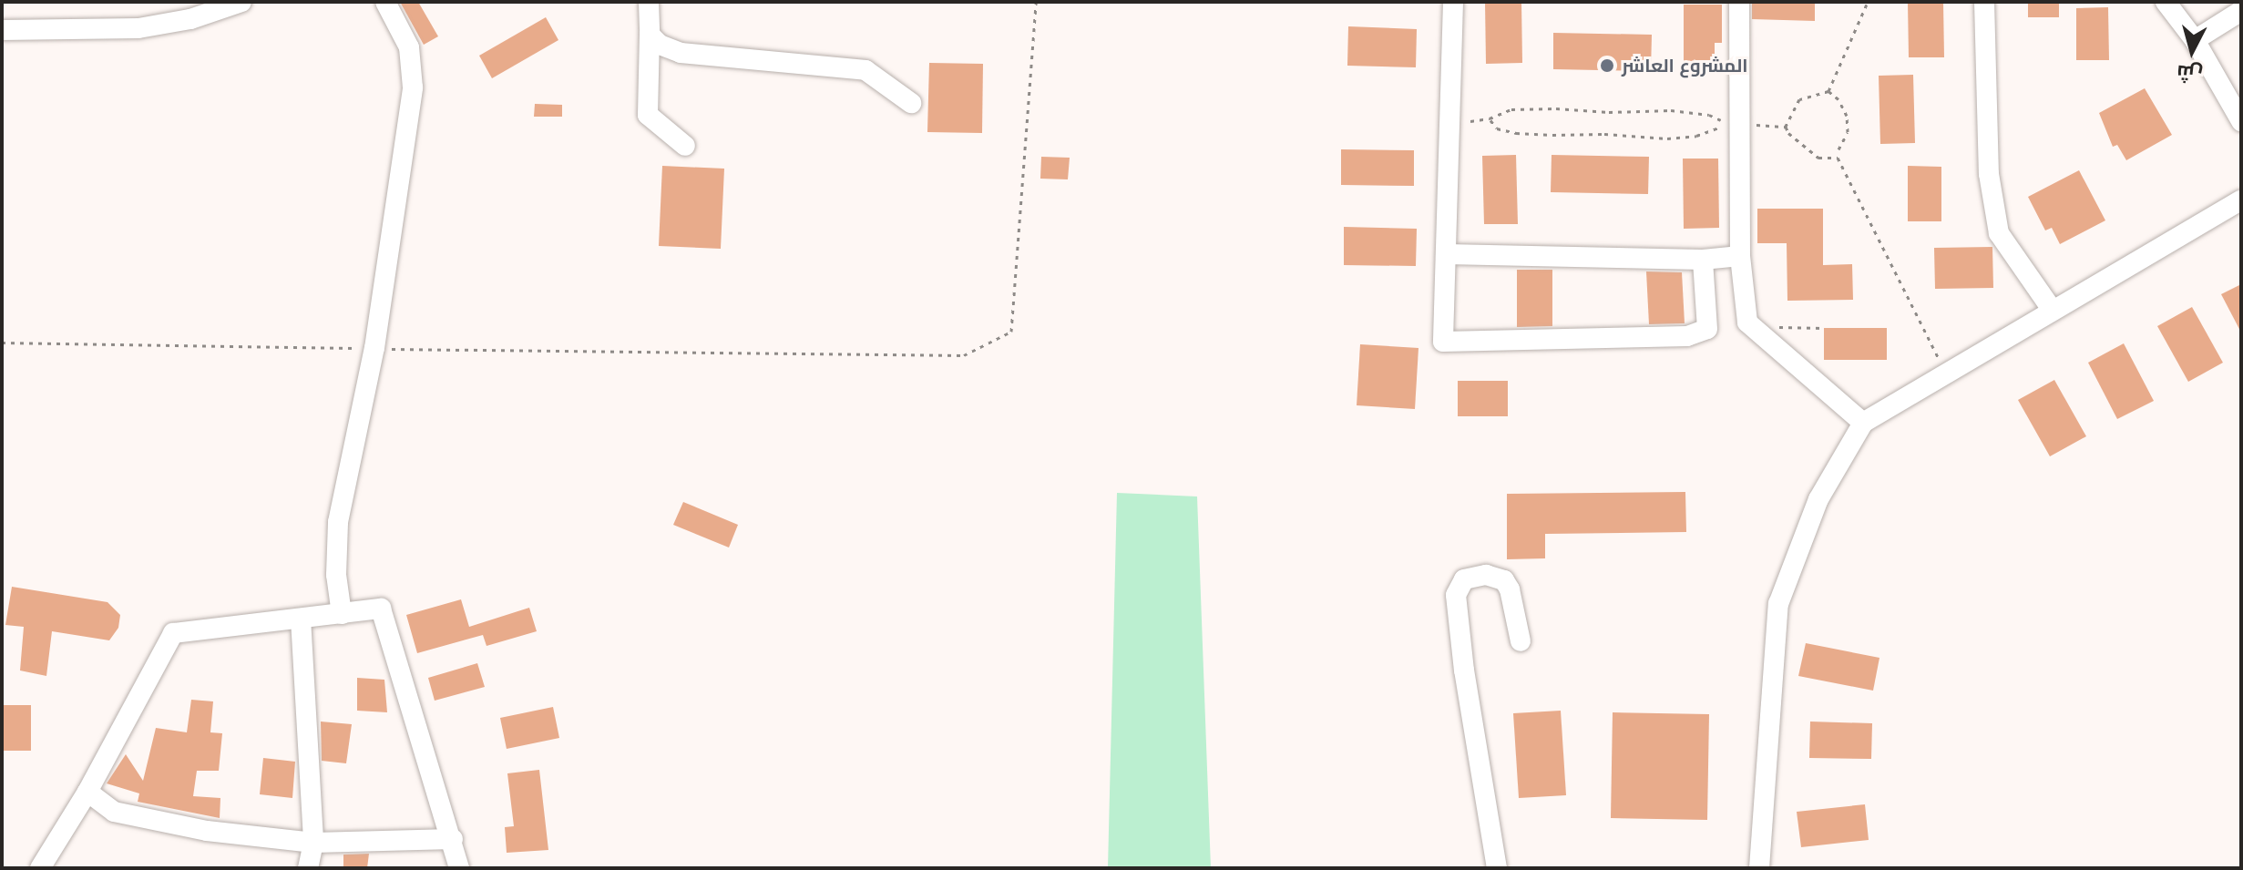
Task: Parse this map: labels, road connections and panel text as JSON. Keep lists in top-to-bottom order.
{
  "places": ["المشروع العاشر"],
  "north": "bottom"
}
